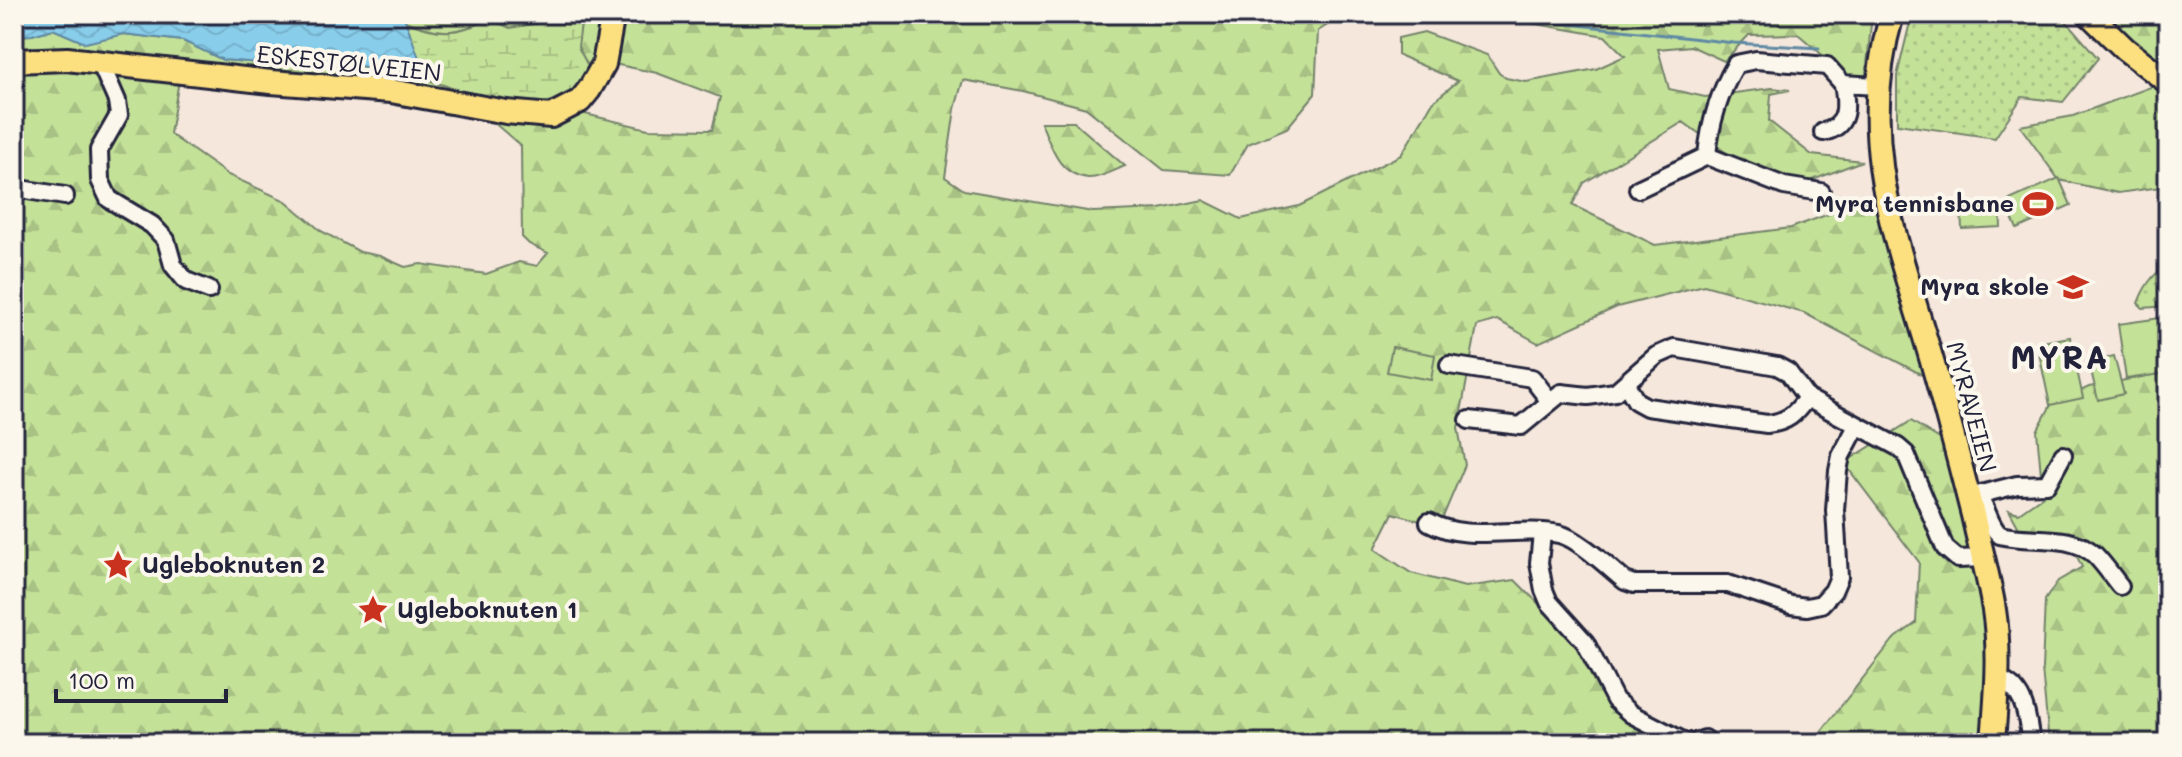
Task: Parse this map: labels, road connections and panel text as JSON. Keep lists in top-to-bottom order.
{
  "streets": {
    "main road": ["ESKESTØLVEIEN", "MYRAVEIEN"]
  },
  "districts": ["MYRA"],
  "places": {
    "sports": ["Myra tennisbane"],
    "school or university": ["Myra skole"],
    "place": ["Ugleboknuten 2", "Ugleboknuten 1"]
  },
  "scale_bar": "100 m"
}
